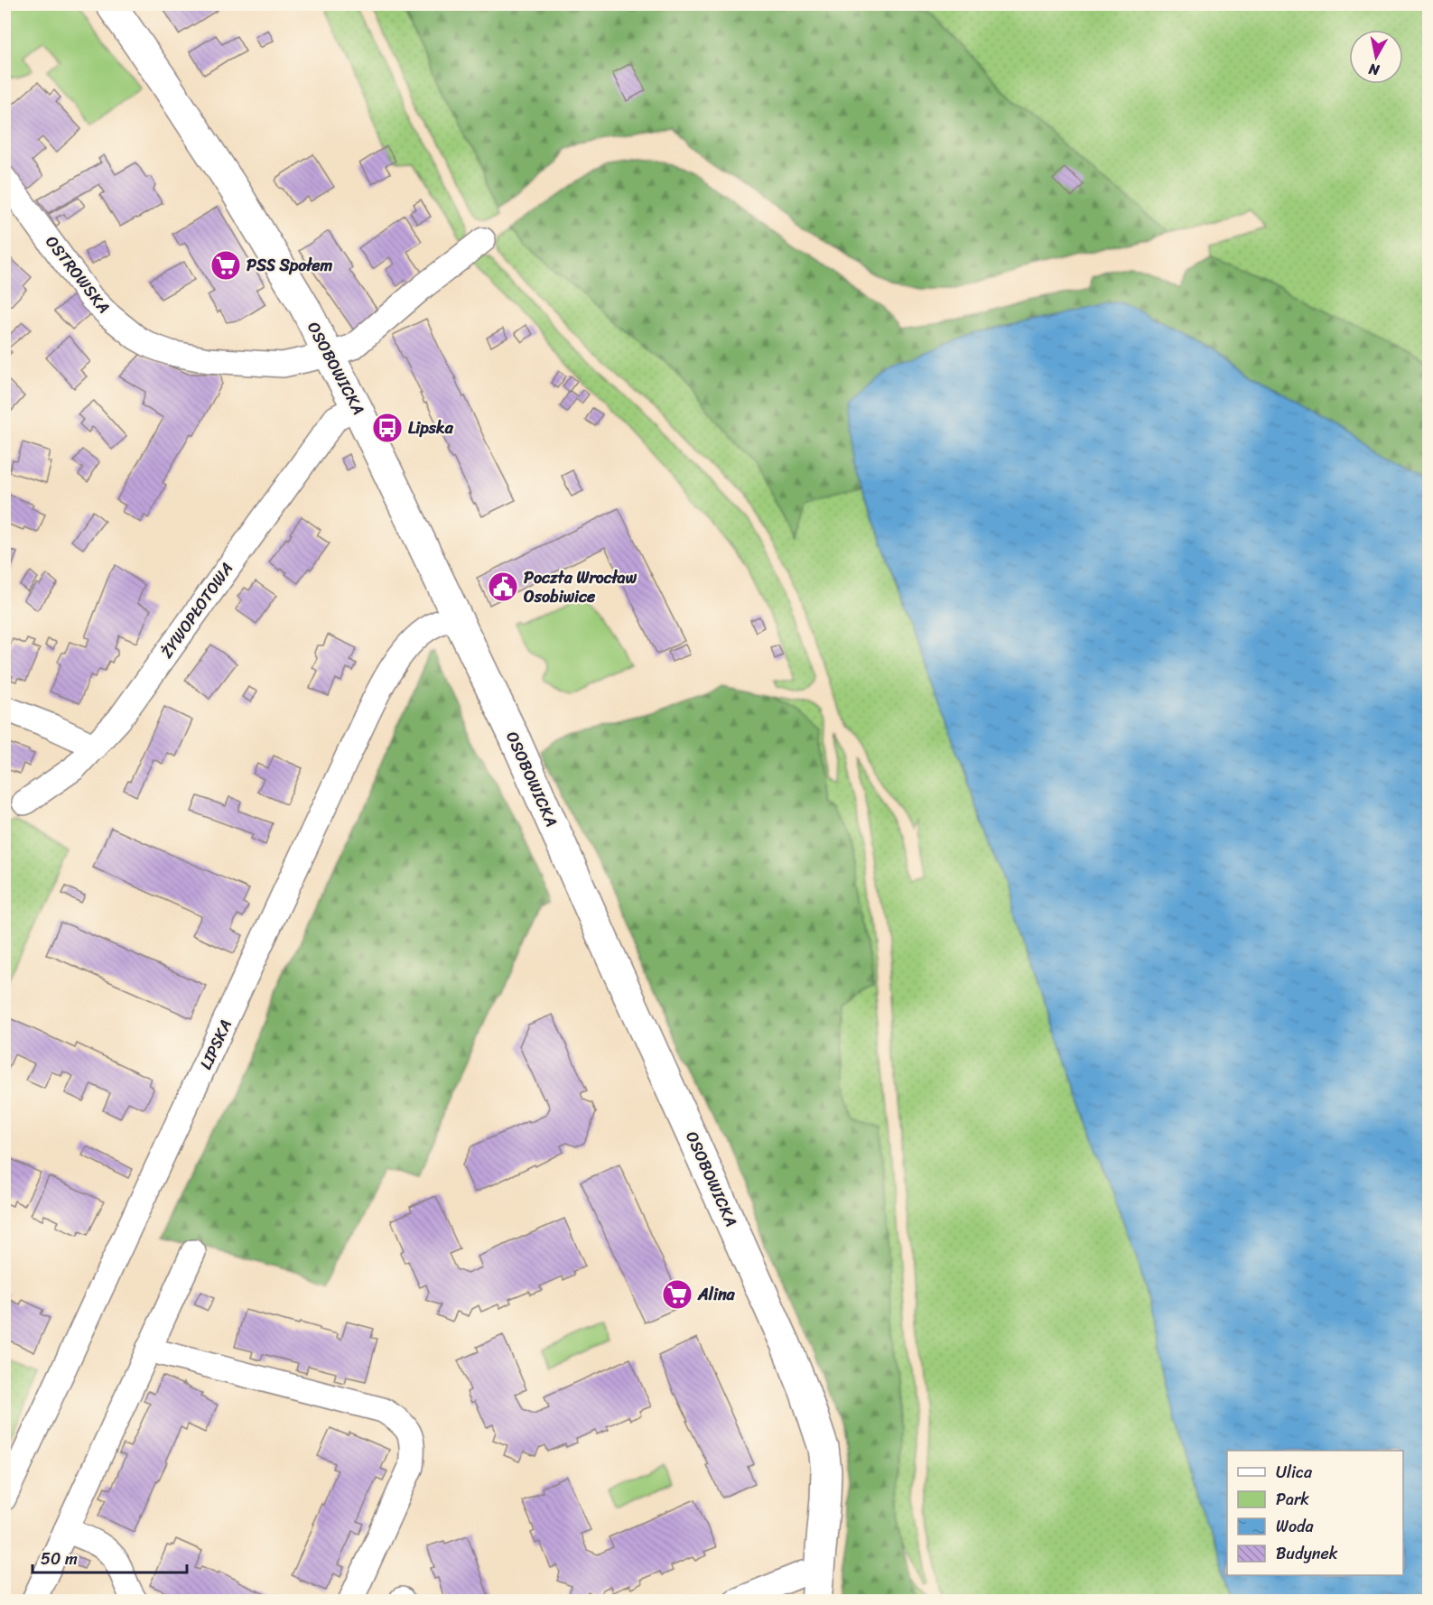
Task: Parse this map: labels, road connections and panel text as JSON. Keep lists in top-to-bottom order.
{
  "streets": {
    "street": [
      "OSTROWSKA",
      "OSOBOWICKA",
      "ŻYWOPŁOTOWA",
      "LIPSKA"
    ]
  },
  "crossings": [
    ["OSTROWSKA", "OSOBOWICKA"],
    ["OSOBOWICKA", "ŻYWOPŁOTOWA"],
    ["OSOBOWICKA", "LIPSKA"]
  ],
  "places": {
    "supermarket": ["PSS Społem", "Alina"],
    "bus stop": ["Lipska"],
    "public building": ["Poczta Wrocław Osobiwice"]
  },
  "legend": [
    "Ulica",
    "Park",
    "Woda",
    "Budynek"
  ],
  "scale_bar": "50 m",
  "north": "bottom"
}
